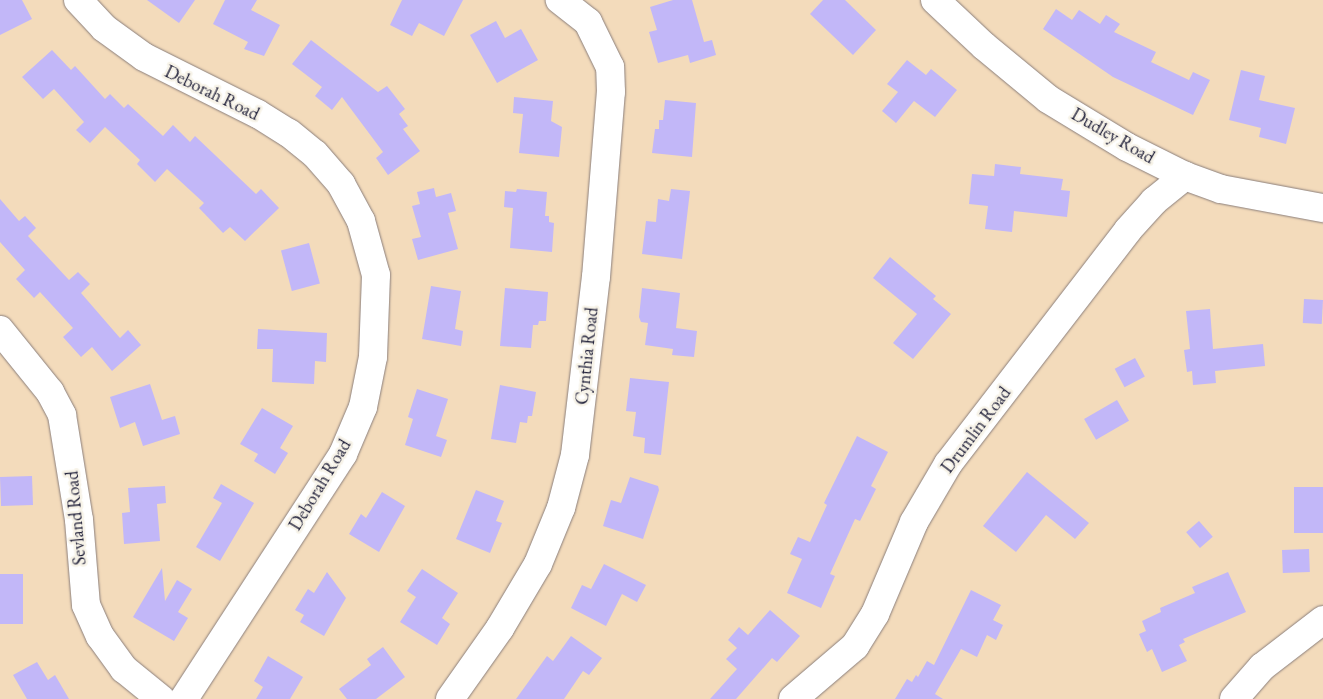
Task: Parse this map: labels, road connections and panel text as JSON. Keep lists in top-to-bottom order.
{
  "streets": {
    "street": [
      "Deborah Road",
      "Dudley Road",
      "Cynthia Road",
      "Drumlin Road",
      "Sevland Road"
    ]
  },
  "crossings": [
    ["Dudley Road", "Drumlin Road"]
  ]
}
